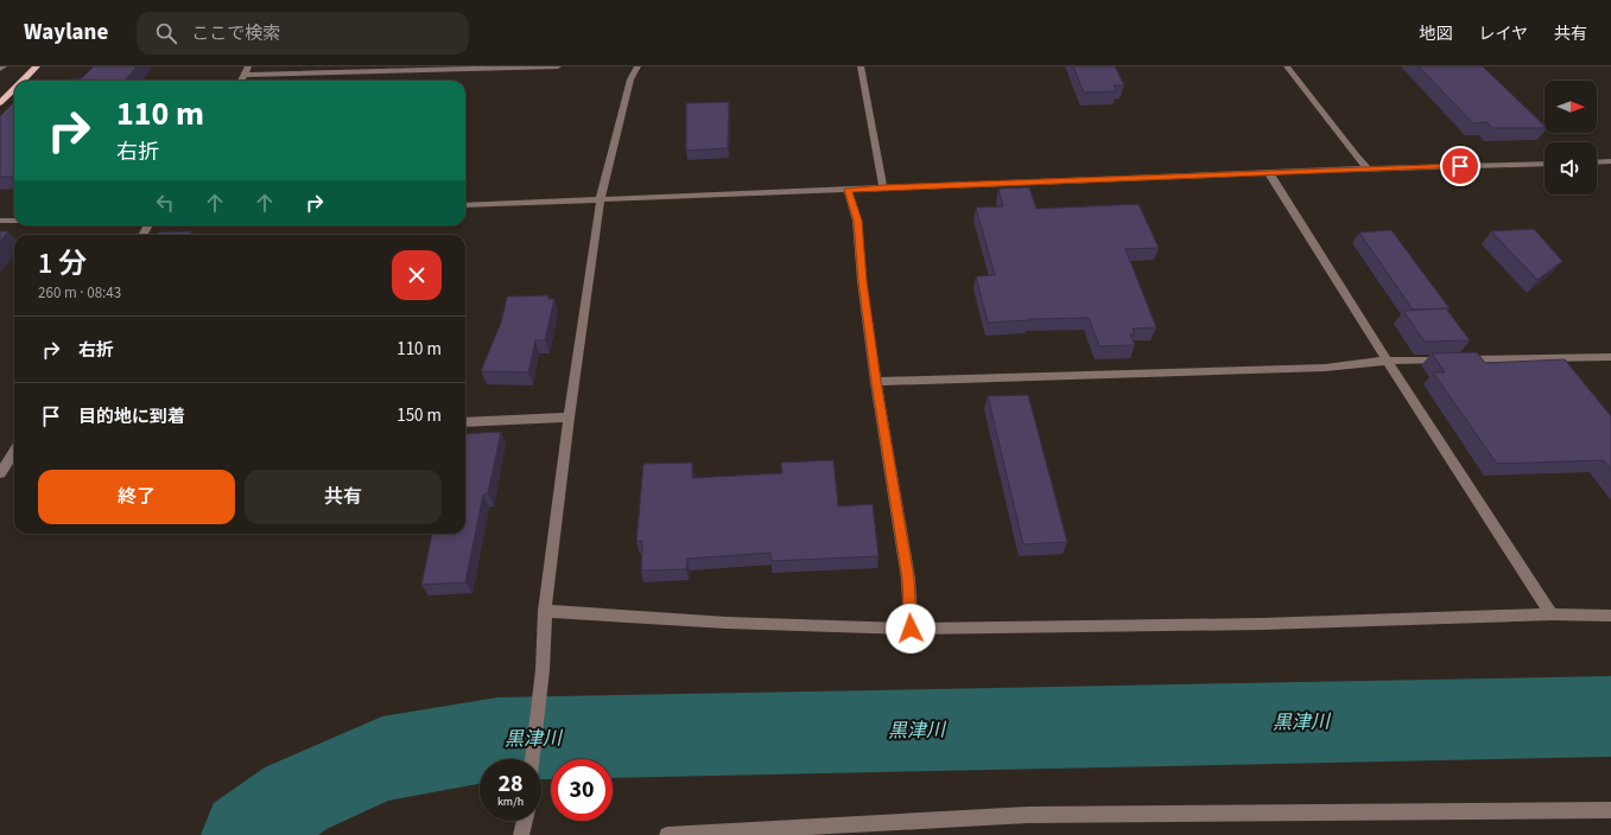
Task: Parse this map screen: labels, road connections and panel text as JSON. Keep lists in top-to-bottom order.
{
  "water": ["黒津川"],
  "north": "right",
  "page": {
    "header": "Waylane",
    "search": "ここで検索",
    "nav": ["地図", "レイヤ", "共有"],
    "turn": ["110 m", "右折"],
    "heading": ["1 分", "260 m · 08:43"],
    "list": [
      {
        "name": "右折",
        "value": "110 m"
      },
      {
        "name": "目的地に到着",
        "value": "150 m"
      }
    ],
    "buttons": ["終了", "共有"],
    "speed": "28 km/h",
    "limit": "30"
  }
}
